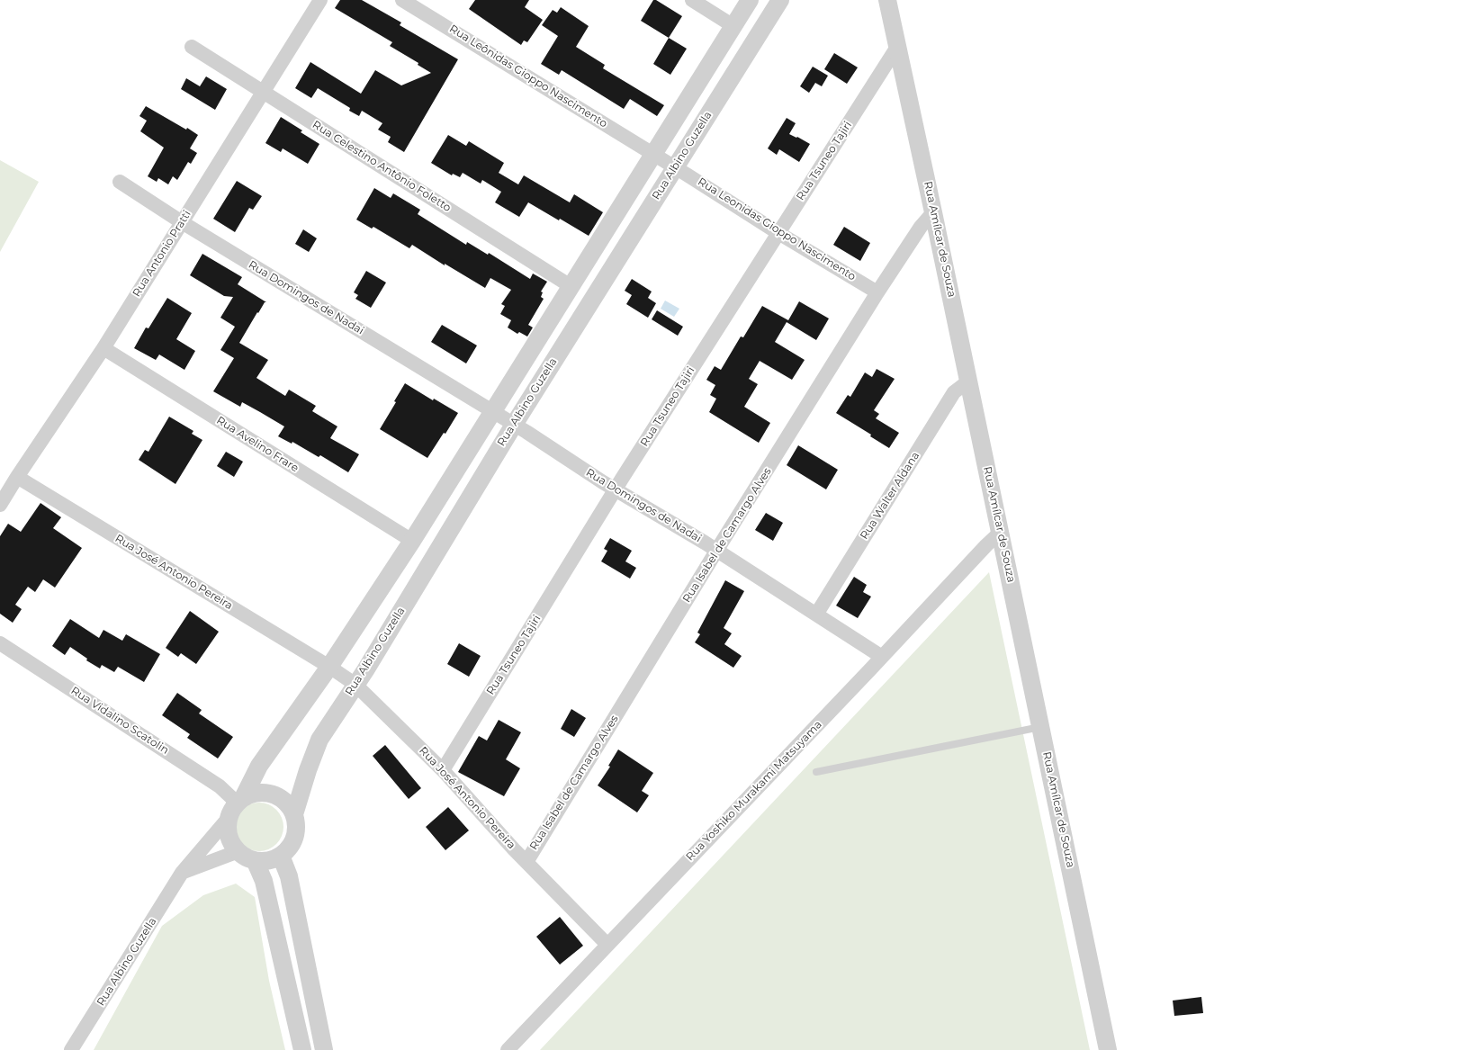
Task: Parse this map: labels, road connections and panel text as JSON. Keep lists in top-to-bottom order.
{
  "streets": {
    "street": [
      "Rua Leônidas Gioppo Nascimento",
      "Rua Albino Guzella",
      "Rua Tsuneo Tajiri",
      "Rua Celestino Antônio Foletto",
      "Rua Leonidas Gioppo Nascimento",
      "Rua Amílcar de Souza",
      "Rua Antonio Pratti",
      "Rua Domingos de Nadai",
      "Rua Avelino Frare",
      "Rua Walter Aldana",
      "Rua Isabel de Camargo Alves",
      "Rua José Antonio Pereira",
      "Rua Vidalino Scatolin",
      "Rua Yoshiko Murakami Matsuyama"
    ]
  },
  "crossings": [
    ["Rua Leônidas Gioppo Nascimento", "Rua Albino Guzella"],
    ["Rua Leônidas Gioppo Nascimento", "Rua Leonidas Gioppo Nascimento"],
    ["Rua Albino Guzella", "Rua Leonidas Gioppo Nascimento"],
    ["Rua Albino Guzella", "Rua Domingos de Nadai"],
    ["Rua Albino Guzella", "Rua José Antonio Pereira"],
    ["Rua Albino Guzella", "Rua Vidalino Scatolin"],
    ["Rua Tsuneo Tajiri", "Rua Leonidas Gioppo Nascimento"],
    ["Rua Tsuneo Tajiri", "Rua Amílcar de Souza"],
    ["Rua Tsuneo Tajiri", "Rua Domingos de Nadai"],
    ["Rua Tsuneo Tajiri", "Rua José Antonio Pereira"],
    ["Rua Celestino Antônio Foletto", "Rua Antonio Pratti"],
    ["Rua Leonidas Gioppo Nascimento", "Rua Isabel de Camargo Alves"],
    ["Rua Amílcar de Souza", "Rua Walter Aldana"],
    ["Rua Amílcar de Souza", "Rua Isabel de Camargo Alves"],
    ["Rua Amílcar de Souza", "Rua Yoshiko Murakami Matsuyama"],
    ["Rua Antonio Pratti", "Rua Domingos de Nadai"],
    ["Rua Antonio Pratti", "Rua Avelino Frare"],
    ["Rua Antonio Pratti", "Rua José Antonio Pereira"],
    ["Rua Domingos de Nadai", "Rua Walter Aldana"],
    ["Rua Domingos de Nadai", "Rua Isabel de Camargo Alves"],
    ["Rua Domingos de Nadai", "Rua Yoshiko Murakami Matsuyama"],
    ["Rua Isabel de Camargo Alves", "Rua José Antonio Pereira"],
    ["Rua José Antonio Pereira", "Rua Yoshiko Murakami Matsuyama"]
  ]
}
